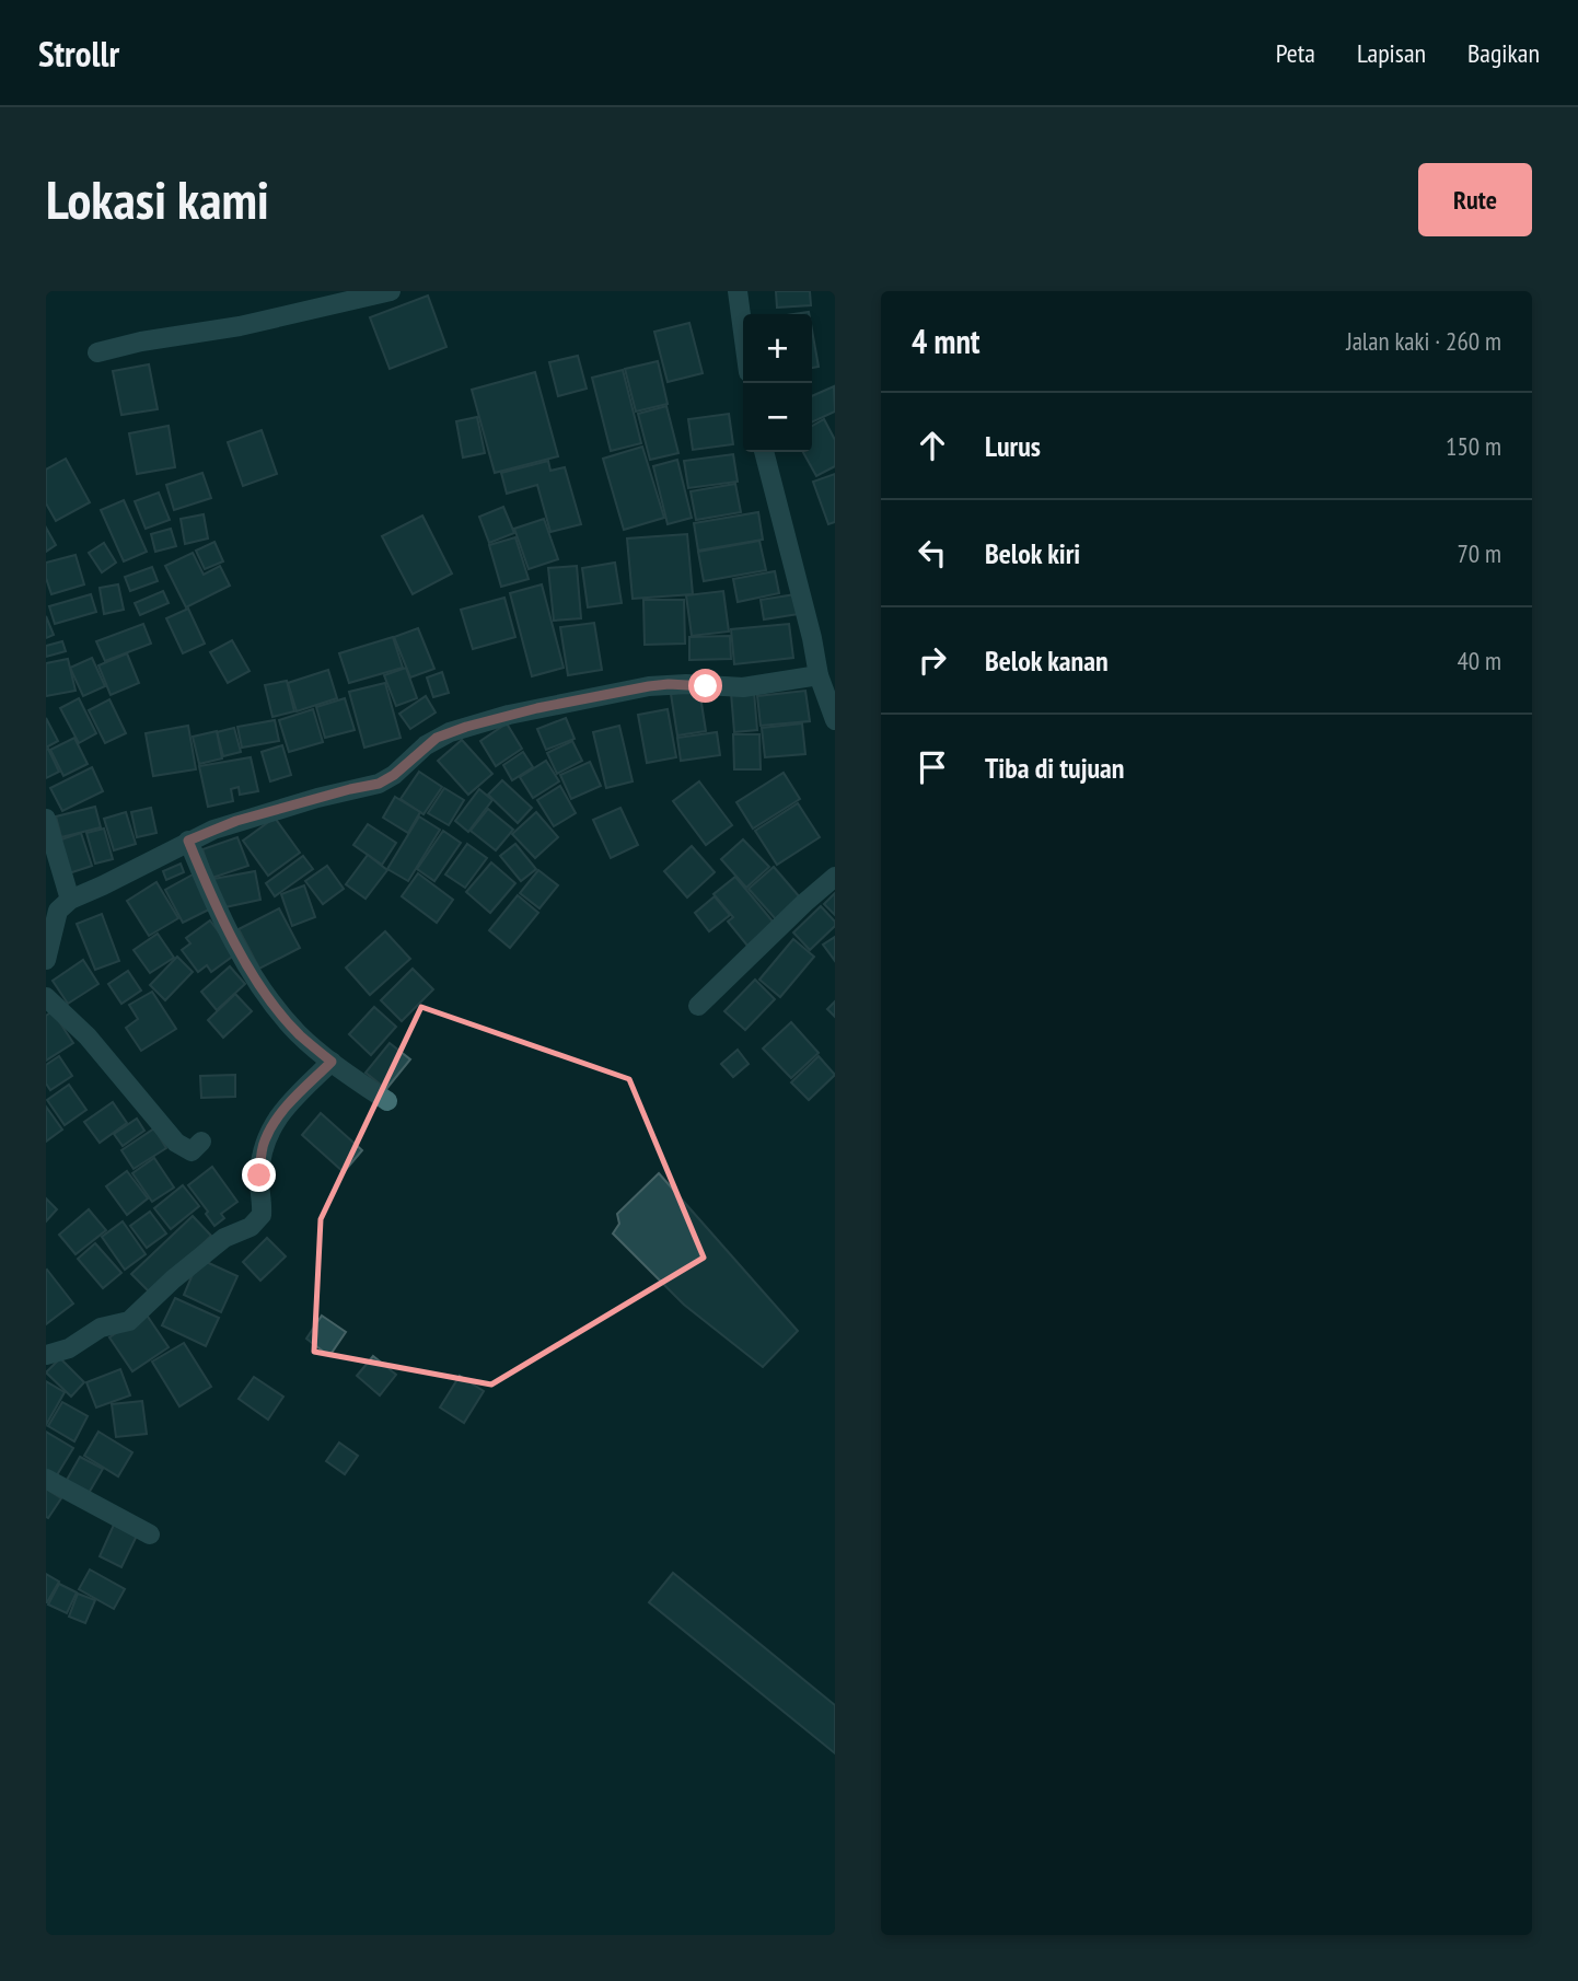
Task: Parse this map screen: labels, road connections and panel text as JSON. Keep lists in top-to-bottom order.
{
  "page": {
    "header": "Strollr",
    "nav": ["Peta", "Lapisan", "Bagikan"],
    "buttons": "Rute",
    "title": "Lokasi kami",
    "heading": ["4 mnt", "Jalan kaki · 260 m"],
    "map_buttons": ["+", "−"],
    "list": [
      ["Lurus", "150 m"],
      ["Belok kiri", "70 m"],
      ["Belok kanan", "40 m"],
      "Tiba di tujuan"
    ]
  }
}
